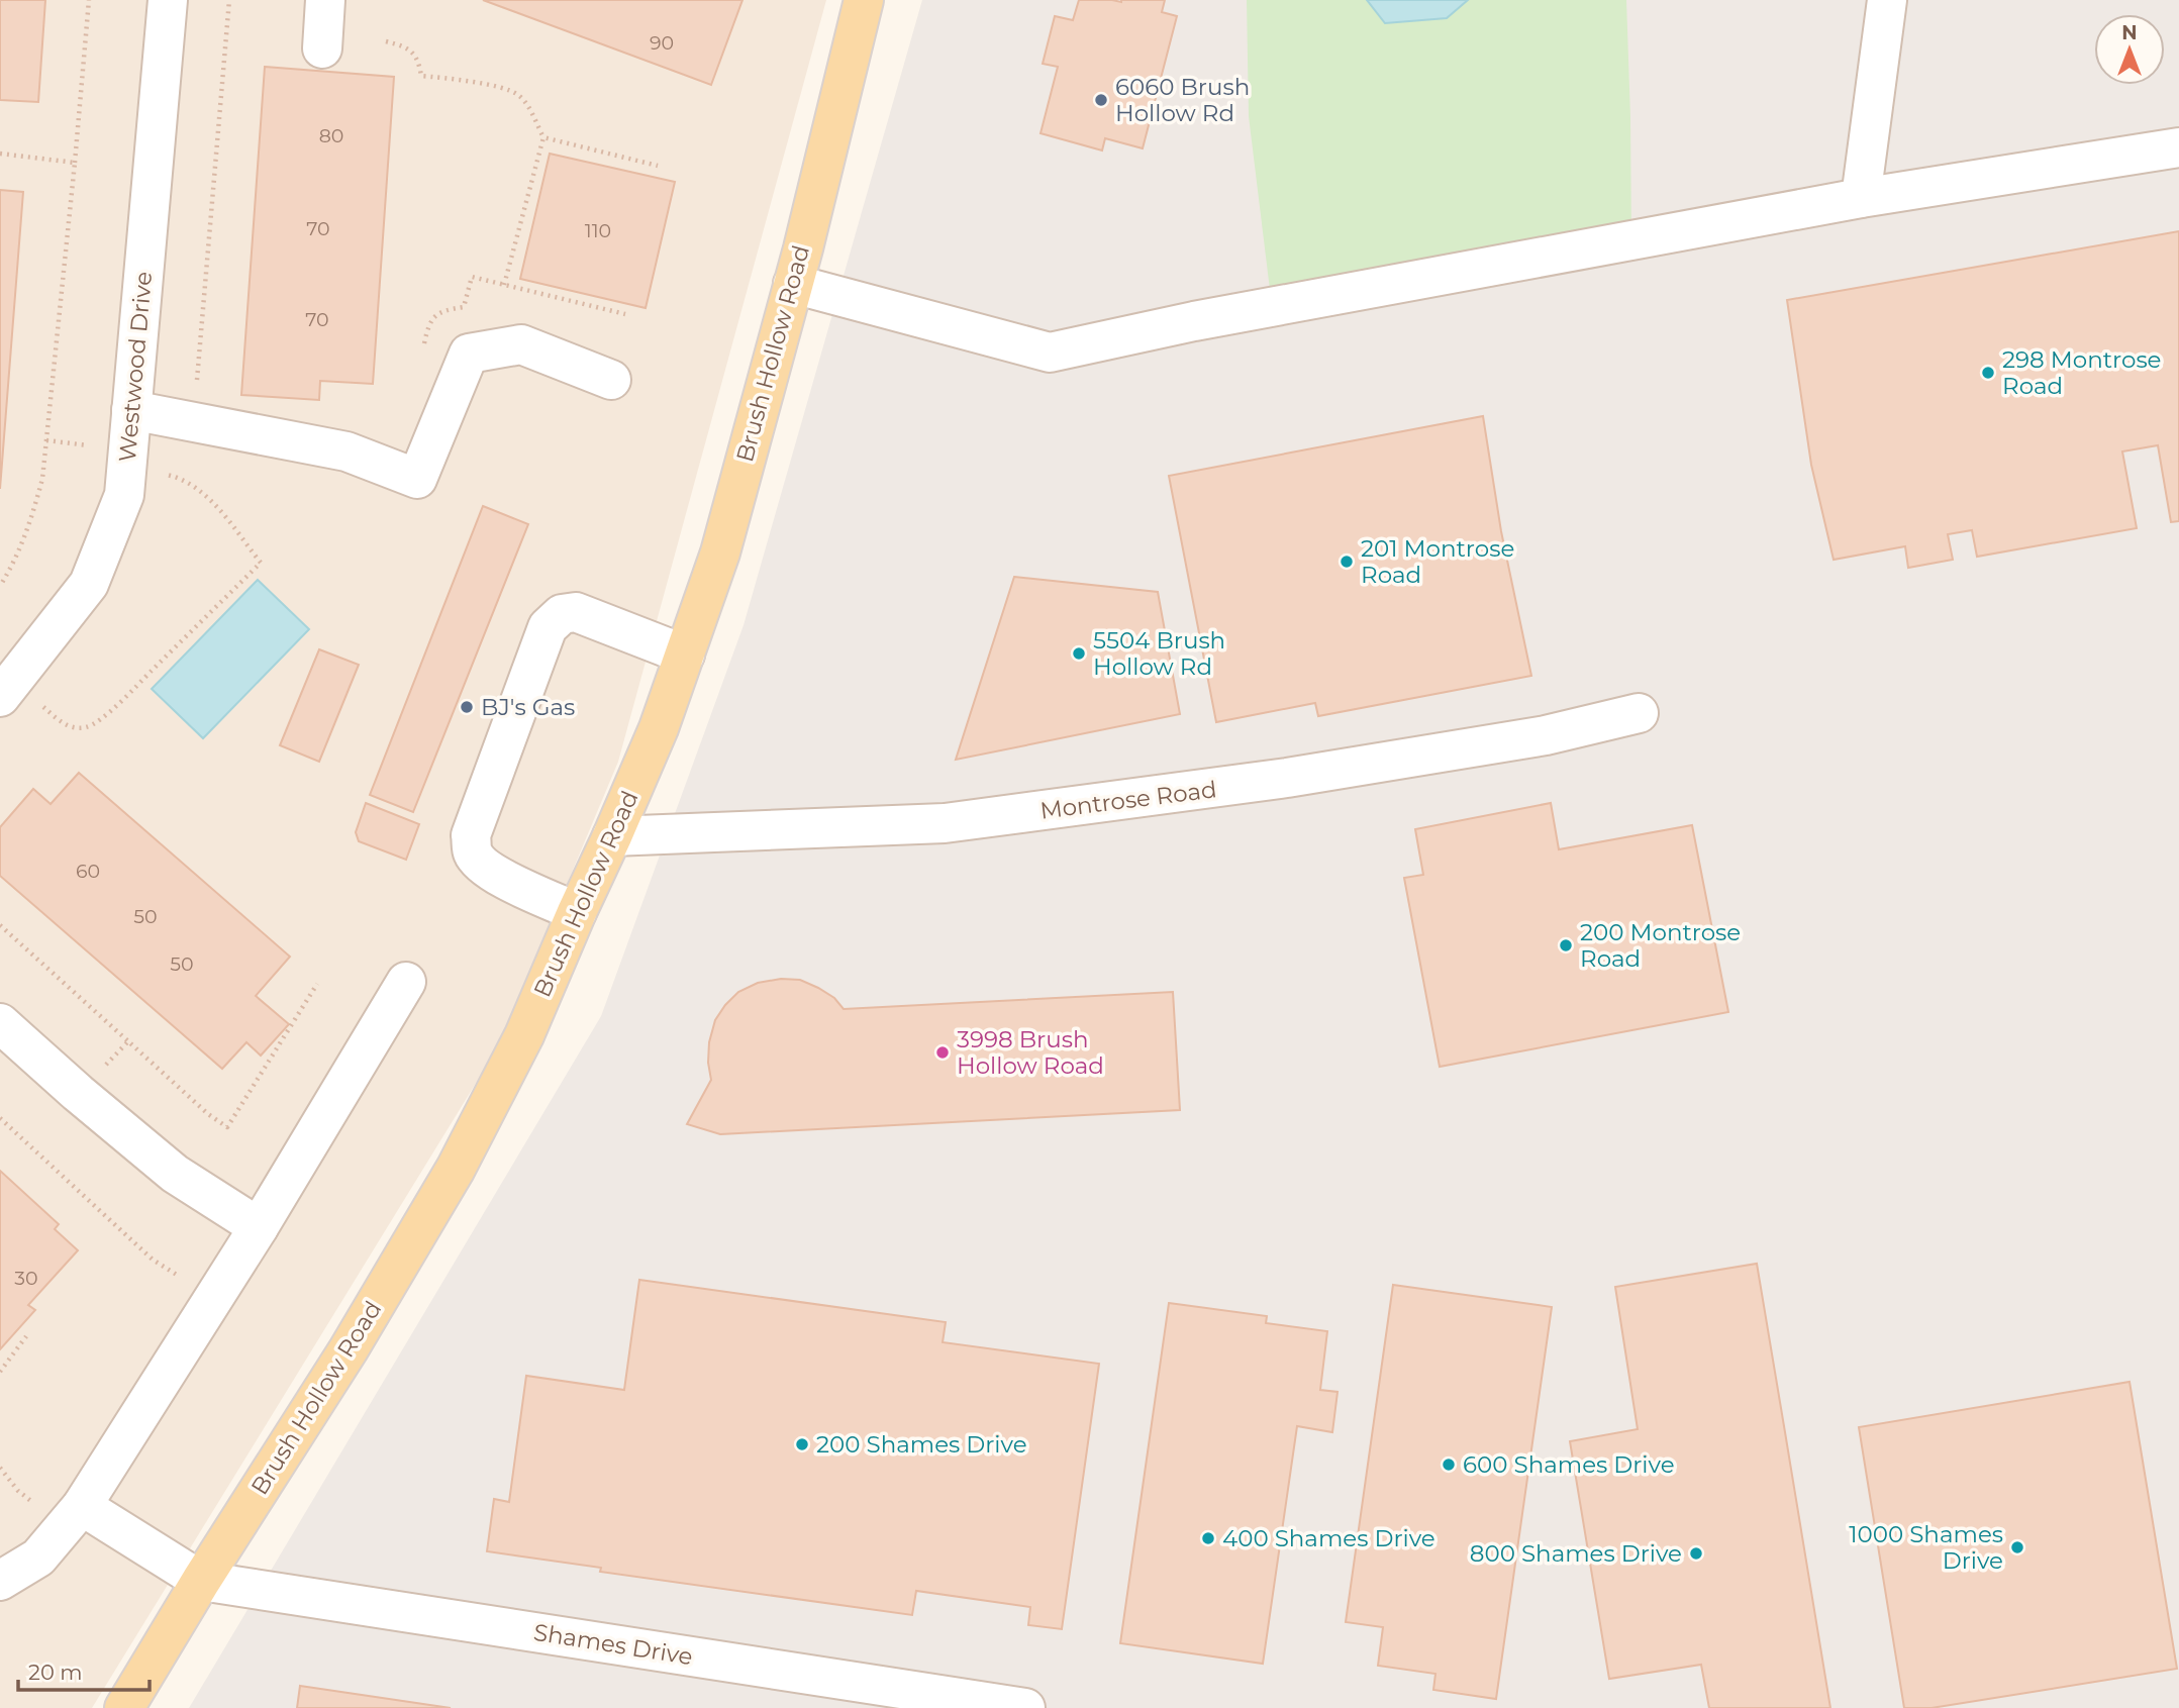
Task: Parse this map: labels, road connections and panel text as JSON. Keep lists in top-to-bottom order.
{
  "streets": {
    "main road": ["Brush Hollow Road"],
    "street": ["Westwood Drive", "Montrose Road", "Shames Drive"]
  },
  "crossings": [
    ["Brush Hollow Road", "Montrose Road"],
    ["Brush Hollow Road", "Shames Drive"]
  ],
  "places": [
    "6060 Brush Hollow Rd",
    "298 Montrose Road",
    "201 Montrose Road",
    "5504 Brush Hollow Rd",
    "BJ's Gas",
    "200 Montrose Road",
    "3998 Brush Hollow Road",
    "200 Shames Drive",
    "600 Shames Drive",
    "400 Shames Drive",
    "1000 Shames Drive",
    "800 Shames Drive"
  ],
  "house_numbers": [
    "90",
    "80",
    "70",
    "110",
    "70",
    "60",
    "50",
    "50",
    "30"
  ],
  "scale_bar": "20 m",
  "north": "top"
}
